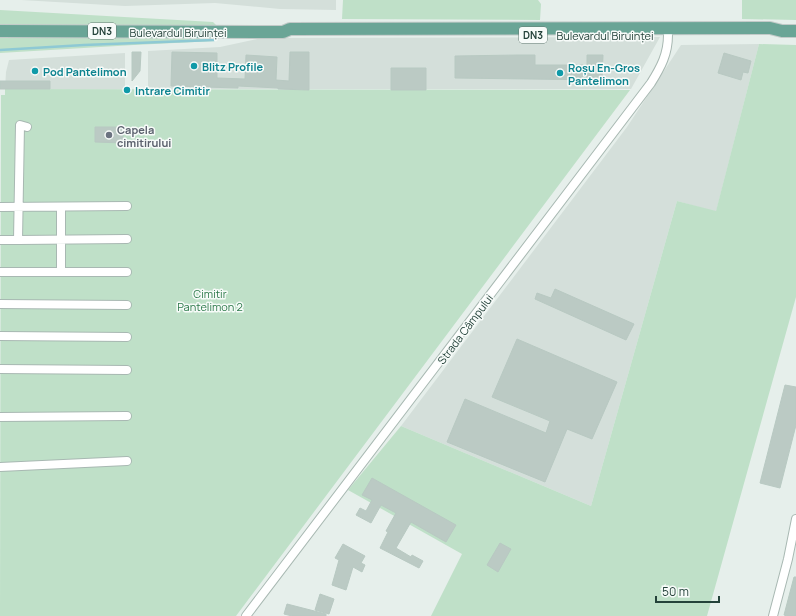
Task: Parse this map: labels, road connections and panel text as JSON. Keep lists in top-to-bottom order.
{
  "streets": {
    "main road": ["DN3", "Bulevardul Biruinței"],
    "street": ["Strada Câmpului"]
  },
  "crossings": [
    ["Bulevardul Biruinței", "Strada Câmpului"]
  ],
  "parks": ["Cimitir Pantelimon 2"],
  "places": [
    "Blitz Profile",
    "Pod Pantelimon",
    "Roșu En-Gros Pantelimon",
    "Intrare Cimitir",
    "Capela cimitirului"
  ],
  "scale_bar": "50 m"
}
